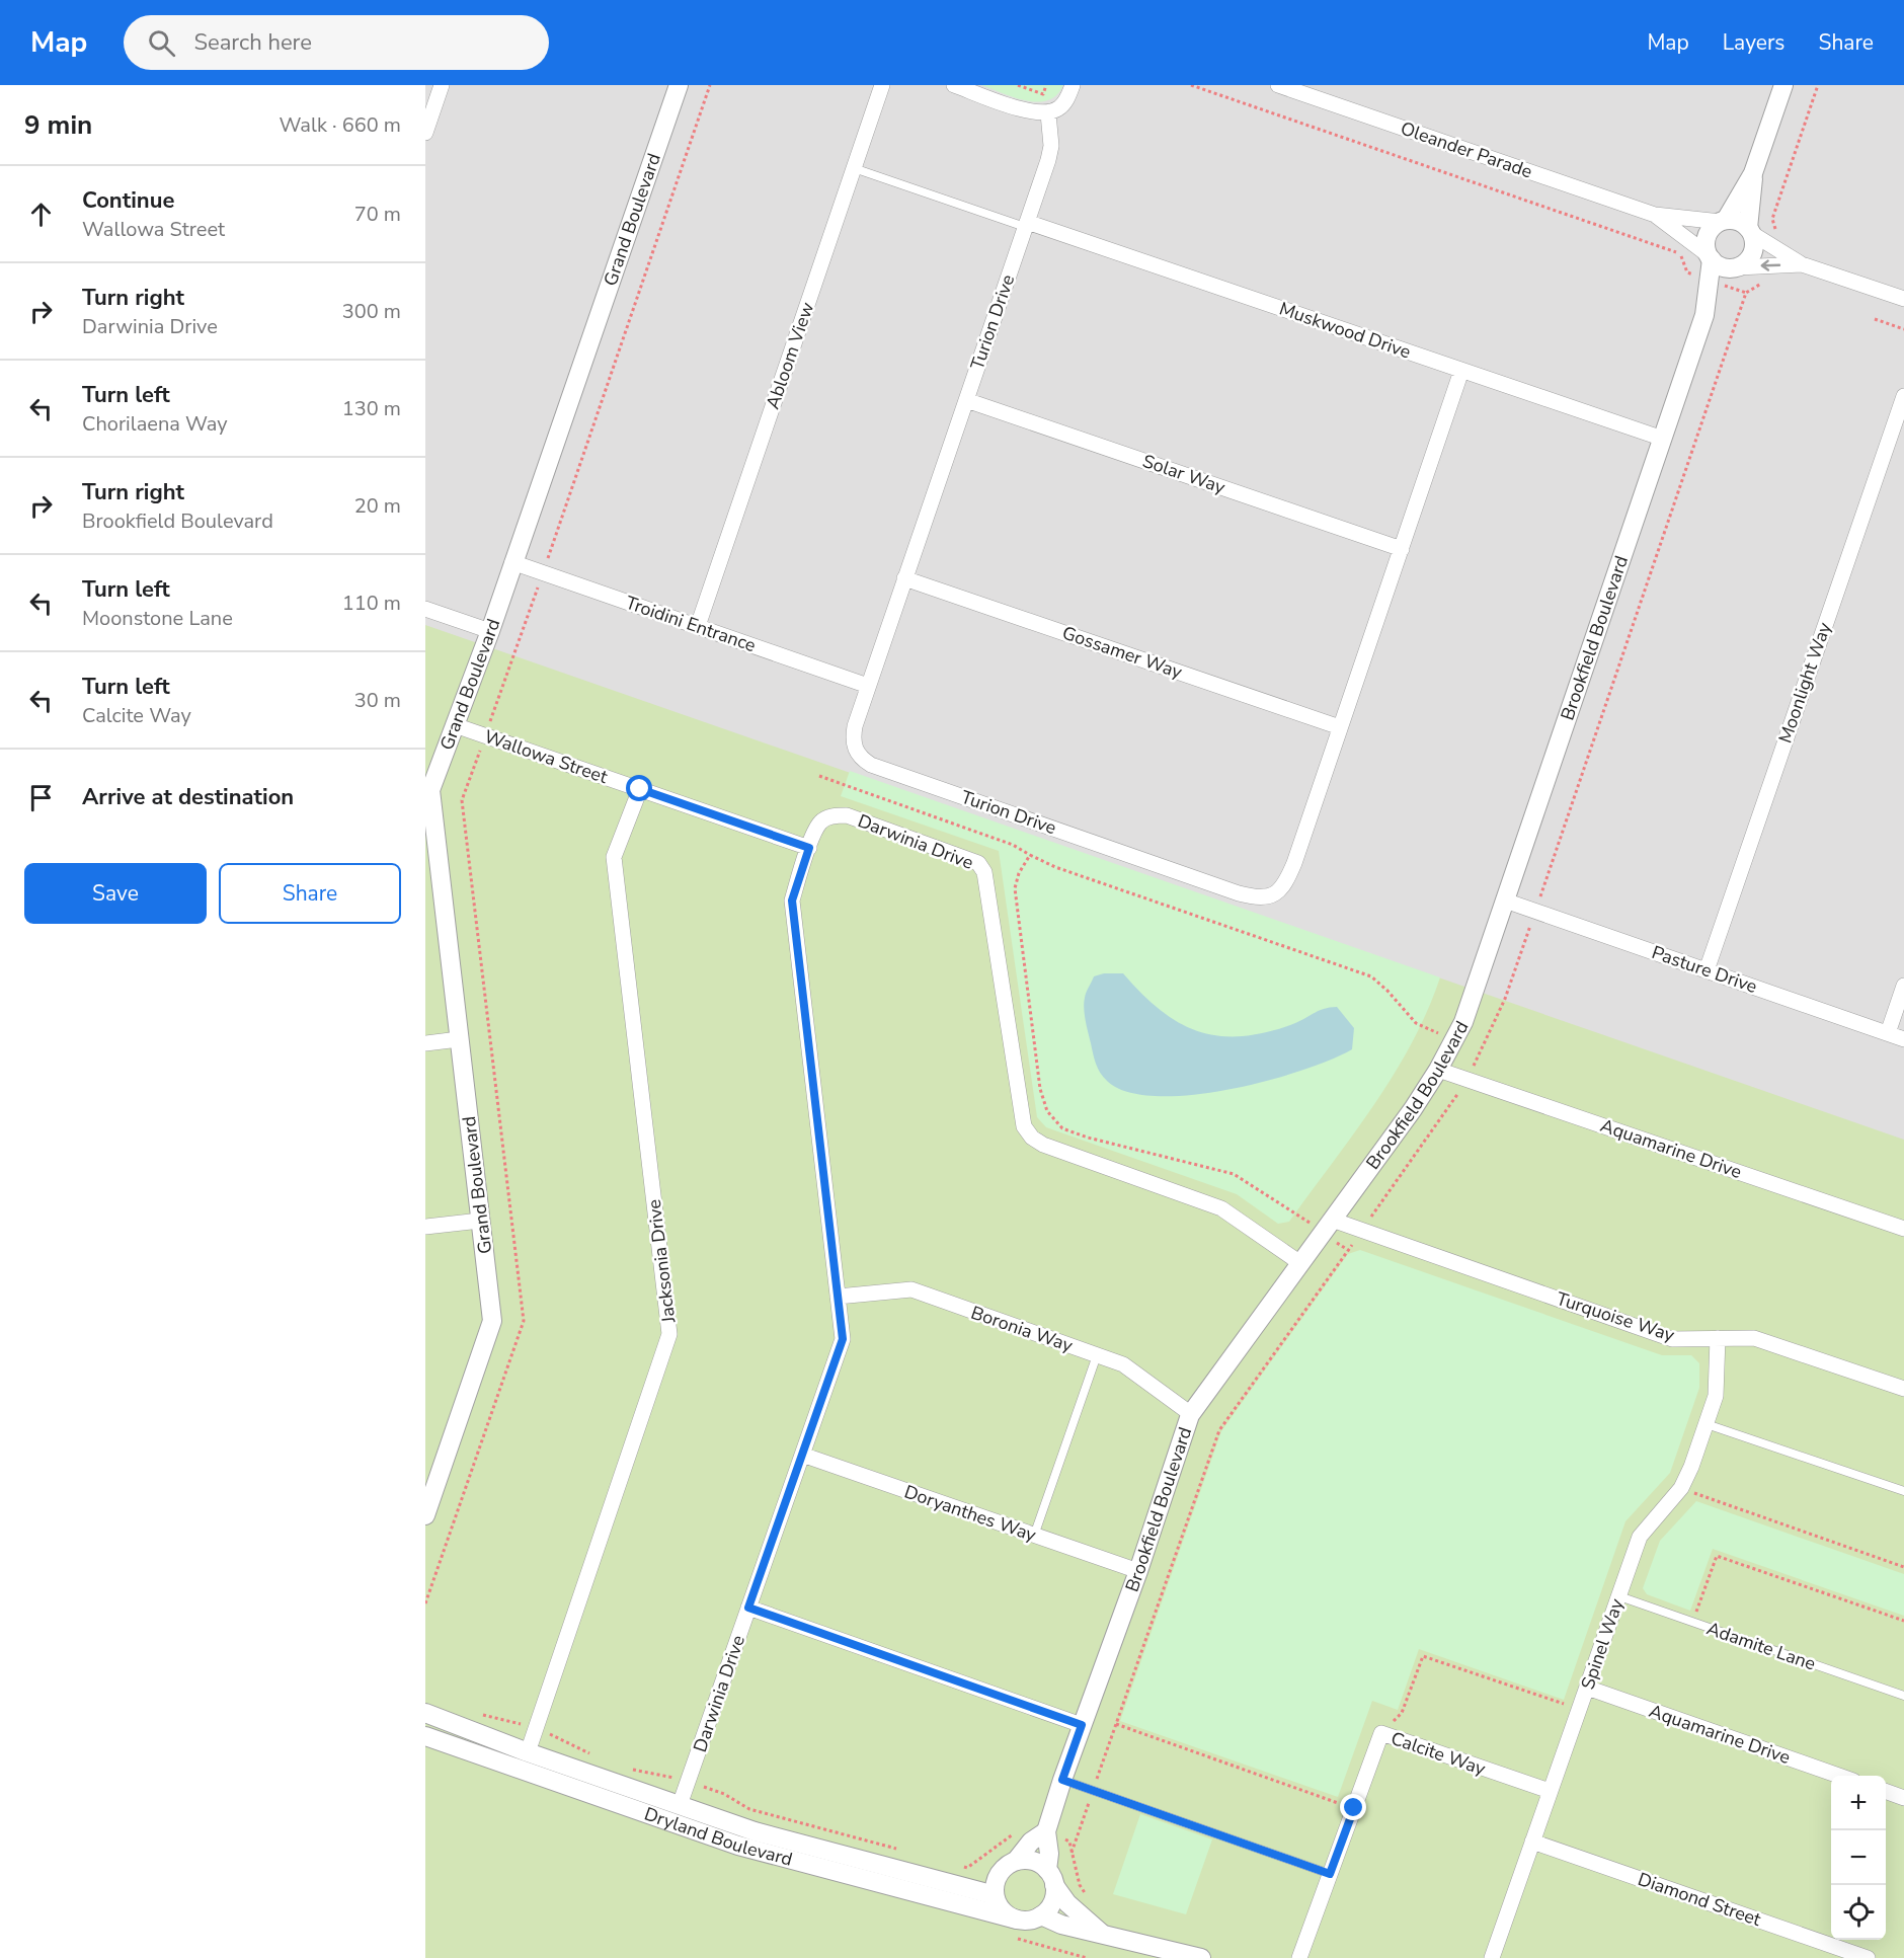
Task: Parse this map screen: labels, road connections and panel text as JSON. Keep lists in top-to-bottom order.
{
  "streets": {
    "street": [
      "Oleander Parade",
      "Grand Boulevard",
      "Turion Drive",
      "Muskwood Drive",
      "Abloom View",
      "Solar Way",
      "Troidini Entrance",
      "Brookfield Boulevard",
      "Gossamer Way",
      "Moonlight Way",
      "Wallowa Street",
      "Darwinia Drive",
      "Pasture Drive",
      "Aquamarine Drive",
      "Jacksonia Drive",
      "Turquoise Way",
      "Boronia Way",
      "Doryanthes Way",
      "Spinel Way",
      "Calcite Way",
      "Dryland Boulevard",
      "Diamond Street"
    ],
    "lane": ["Adamite Lane"]
  },
  "crossings": [
    ["Oleander Parade", "Brookfield Boulevard"],
    ["Grand Boulevard", "Troidini Entrance"],
    ["Grand Boulevard", "Wallowa Street"],
    ["Turion Drive", "Muskwood Drive"],
    ["Turion Drive", "Solar Way"],
    ["Turion Drive", "Troidini Entrance"],
    ["Turion Drive", "Gossamer Way"],
    ["Muskwood Drive", "Brookfield Boulevard"],
    ["Abloom View", "Troidini Entrance"],
    ["Brookfield Boulevard", "Darwinia Drive"],
    ["Brookfield Boulevard", "Pasture Drive"],
    ["Brookfield Boulevard", "Aquamarine Drive"],
    ["Brookfield Boulevard", "Turquoise Way"],
    ["Brookfield Boulevard", "Boronia Way"],
    ["Brookfield Boulevard", "Doryanthes Way"],
    ["Brookfield Boulevard", "Dryland Boulevard"],
    ["Moonlight Way", "Pasture Drive"],
    ["Wallowa Street", "Darwinia Drive"],
    ["Wallowa Street", "Jacksonia Drive"],
    ["Darwinia Drive", "Boronia Way"],
    ["Darwinia Drive", "Doryanthes Way"],
    ["Darwinia Drive", "Dryland Boulevard"],
    ["Aquamarine Drive", "Spinel Way"],
    ["Jacksonia Drive", "Dryland Boulevard"],
    ["Turquoise Way", "Spinel Way"],
    ["Spinel Way", "Adamite Lane"],
    ["Spinel Way", "Calcite Way"],
    ["Spinel Way", "Diamond Street"]
  ],
  "page": {
    "header": "Map",
    "search": "Search here",
    "nav": ["Map", "Layers", "Share"],
    "heading": ["9 min", "Walk · 660 m"],
    "list": [
      ["Continue", "Wallowa Street", "70 m"],
      ["Turn right", "Darwinia Drive", "300 m"],
      ["Turn left", "Chorilaena Way", "130 m"],
      ["Turn right", "Brookfield Boulevard", "20 m"],
      ["Turn left", "Moonstone Lane", "110 m"],
      ["Turn left", "Calcite Way", "30 m"],
      "Arrive at destination"
    ],
    "buttons": ["Save", "Share"],
    "map_buttons": ["+", "−"]
  }
}
